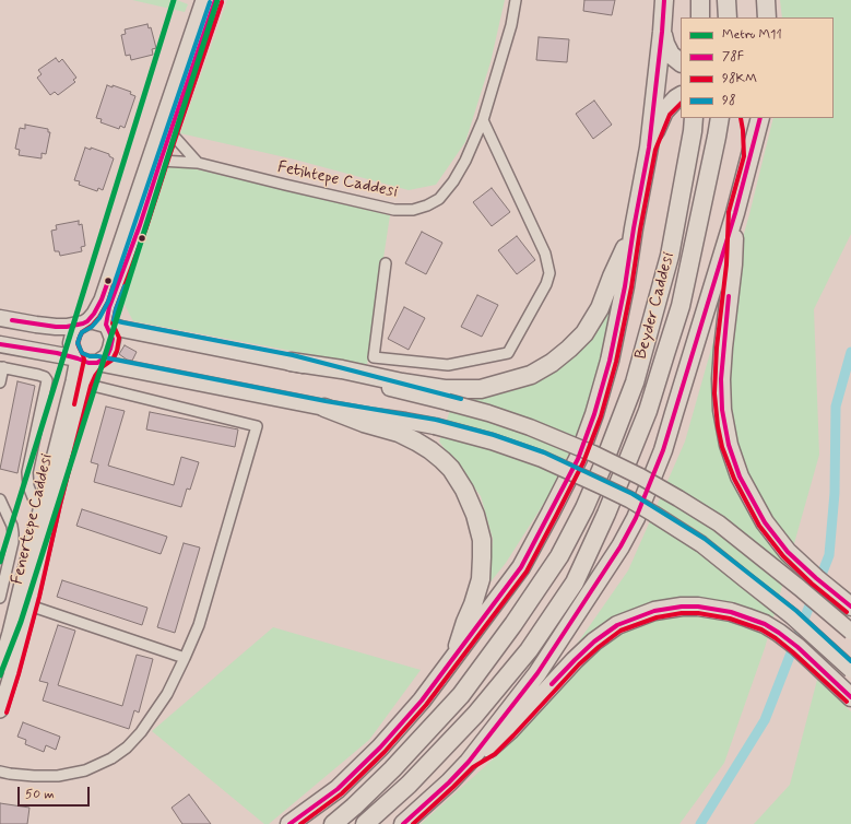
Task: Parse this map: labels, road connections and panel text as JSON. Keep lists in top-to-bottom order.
{
  "streets": {
    "highway": ["Beyder Caddesi"],
    "main road": ["Fenertepe Caddesi"],
    "street": ["Fetihtepe Caddesi"]
  },
  "lines": [
    "metro line M11",
    "transit line 78F",
    "transit line 98KM",
    "transit line 98"
  ],
  "legend": [
    "Metro M11",
    "78F",
    "98KM",
    "98"
  ],
  "scale_bar": "50 m"
}
